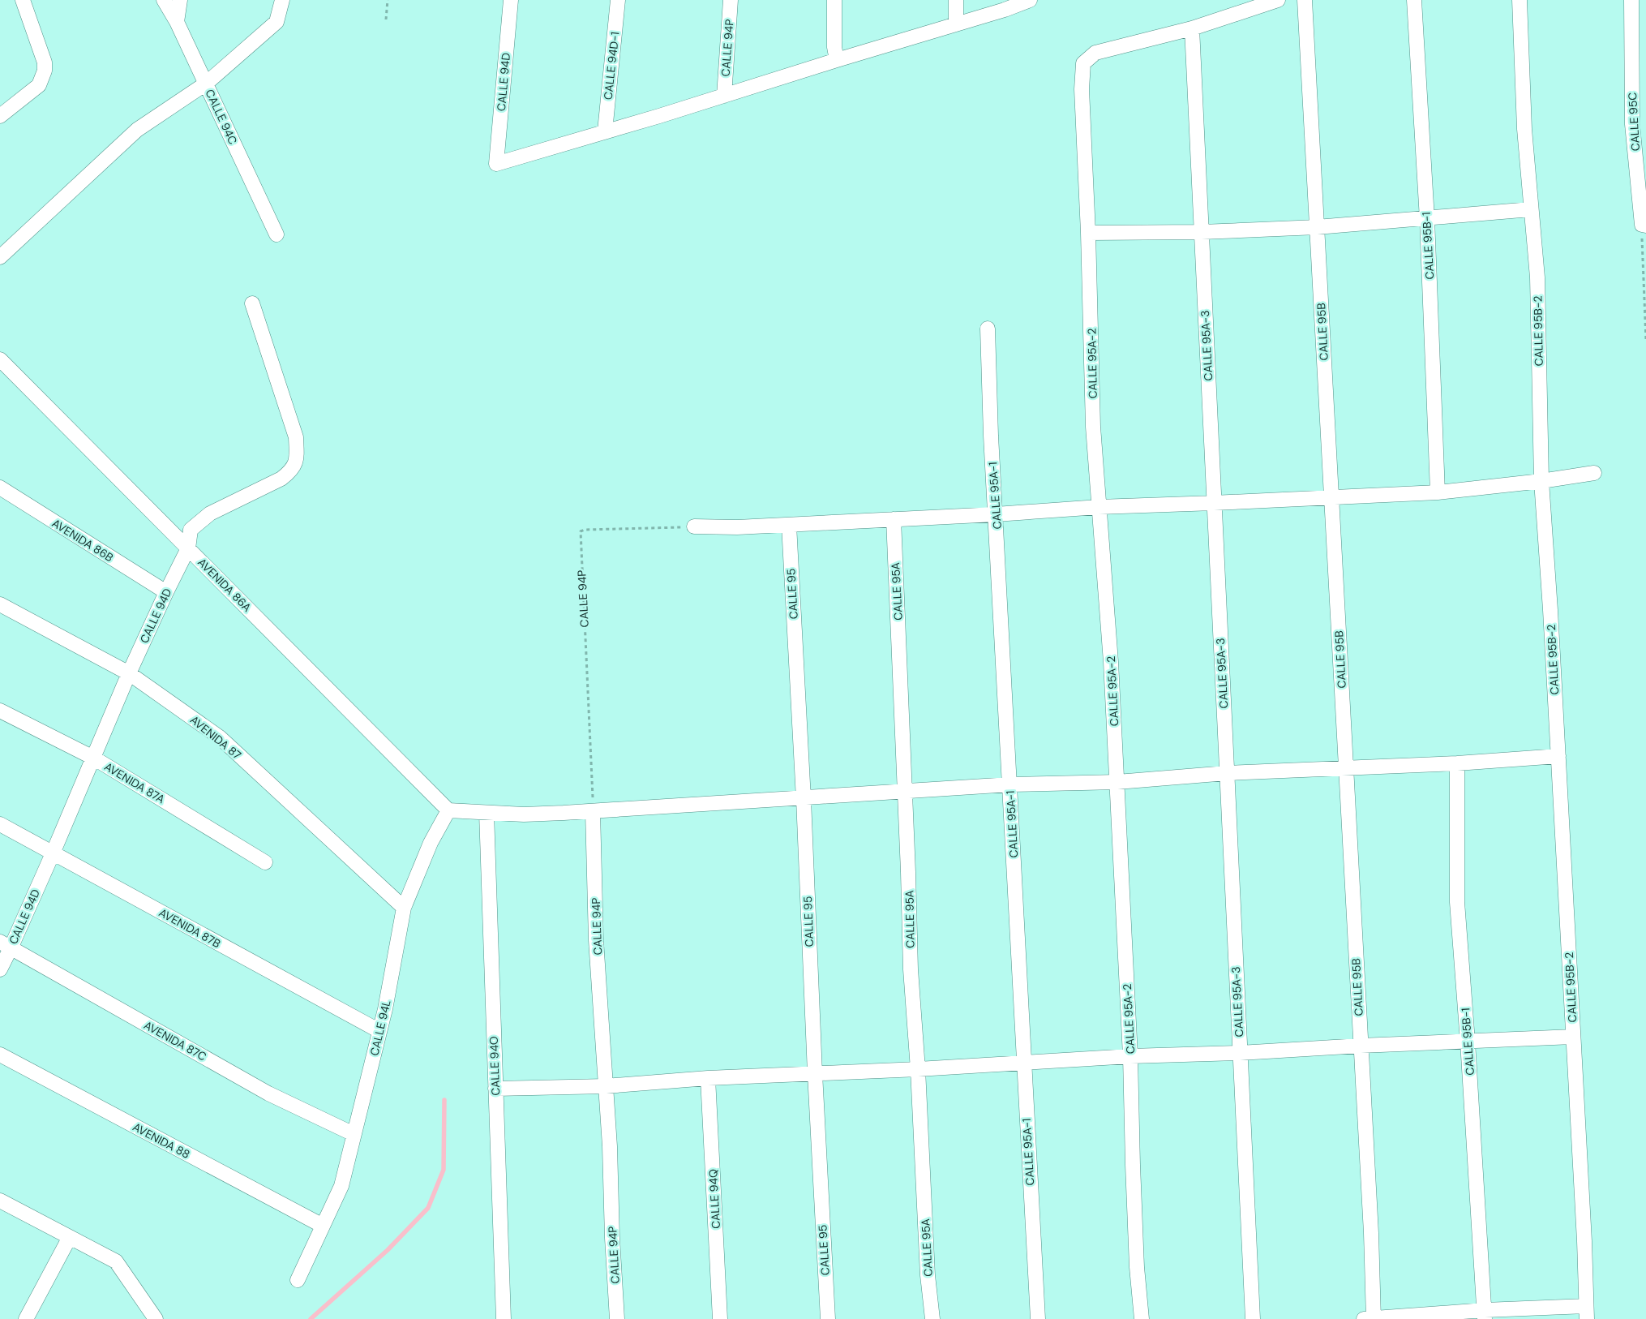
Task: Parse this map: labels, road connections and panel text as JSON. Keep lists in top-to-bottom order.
{
  "streets": {
    "street": [
      "CALLE 94P",
      "CALLE 94D-1",
      "CALLE 94D",
      "CALLE 94C",
      "CALLE 95C",
      "CALLE 95B-1",
      "CALLE 95B-2",
      "CALLE 95B",
      "CALLE 95A-3",
      "CALLE 95A-2",
      "CALLE 95A-1",
      "AVENIDA 86B",
      "AVENIDA 86A",
      "CALLE 95A",
      "CALLE 95",
      "AVENIDA 87",
      "AVENIDA 87A",
      "AVENIDA 87B",
      "CALLE 94L",
      "AVENIDA 87C",
      "CALLE 94O",
      "AVENIDA 88",
      "CALLE 94Q"
    ]
  },
  "crossings": [
    ["CALLE 94D-1", "CALLE 94D"],
    ["CALLE 94D", "AVENIDA 86B"],
    ["CALLE 94D", "AVENIDA 86A"],
    ["CALLE 94D", "AVENIDA 87"],
    ["CALLE 94D", "AVENIDA 87A"],
    ["CALLE 94D", "AVENIDA 87B"],
    ["CALLE 94D", "AVENIDA 87C"],
    ["CALLE 95A-3", "CALLE 95A-2"],
    ["AVENIDA 86A", "CALLE 94L"],
    ["AVENIDA 87", "CALLE 94L"],
    ["AVENIDA 87B", "CALLE 94L"],
    ["CALLE 94L", "AVENIDA 87C"],
    ["CALLE 94L", "AVENIDA 88"]
  ]
}
